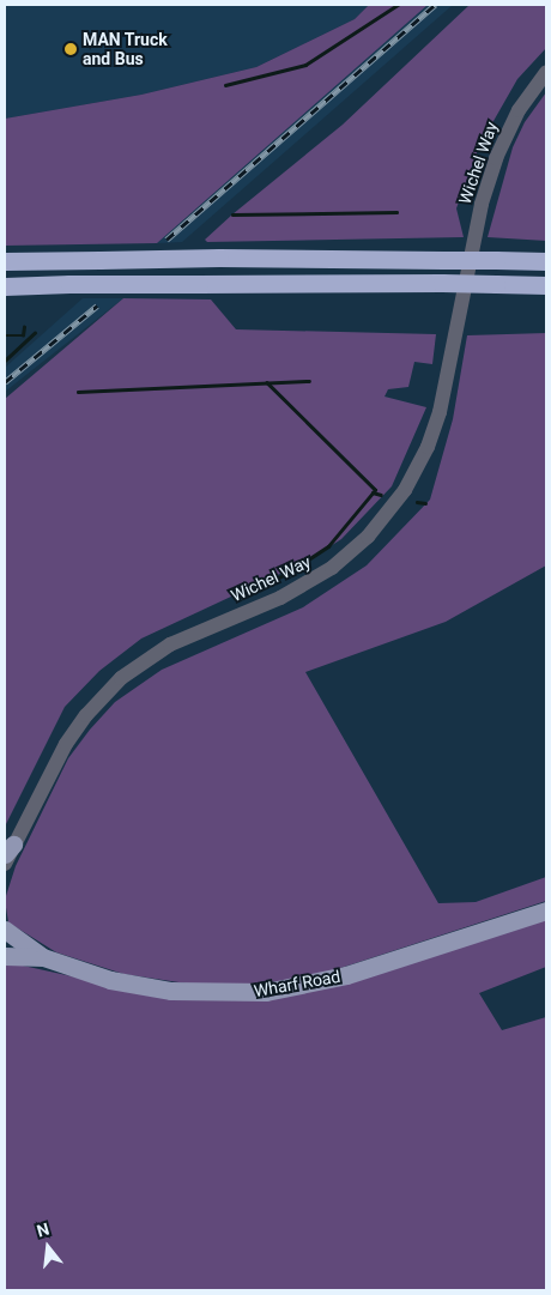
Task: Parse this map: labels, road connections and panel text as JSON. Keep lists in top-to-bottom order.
{
  "streets": {
    "main road": ["Wharf Road"],
    "street": ["Wichel Way"]
  },
  "places": ["MAN Truck and Bus"],
  "north": "top"
}
